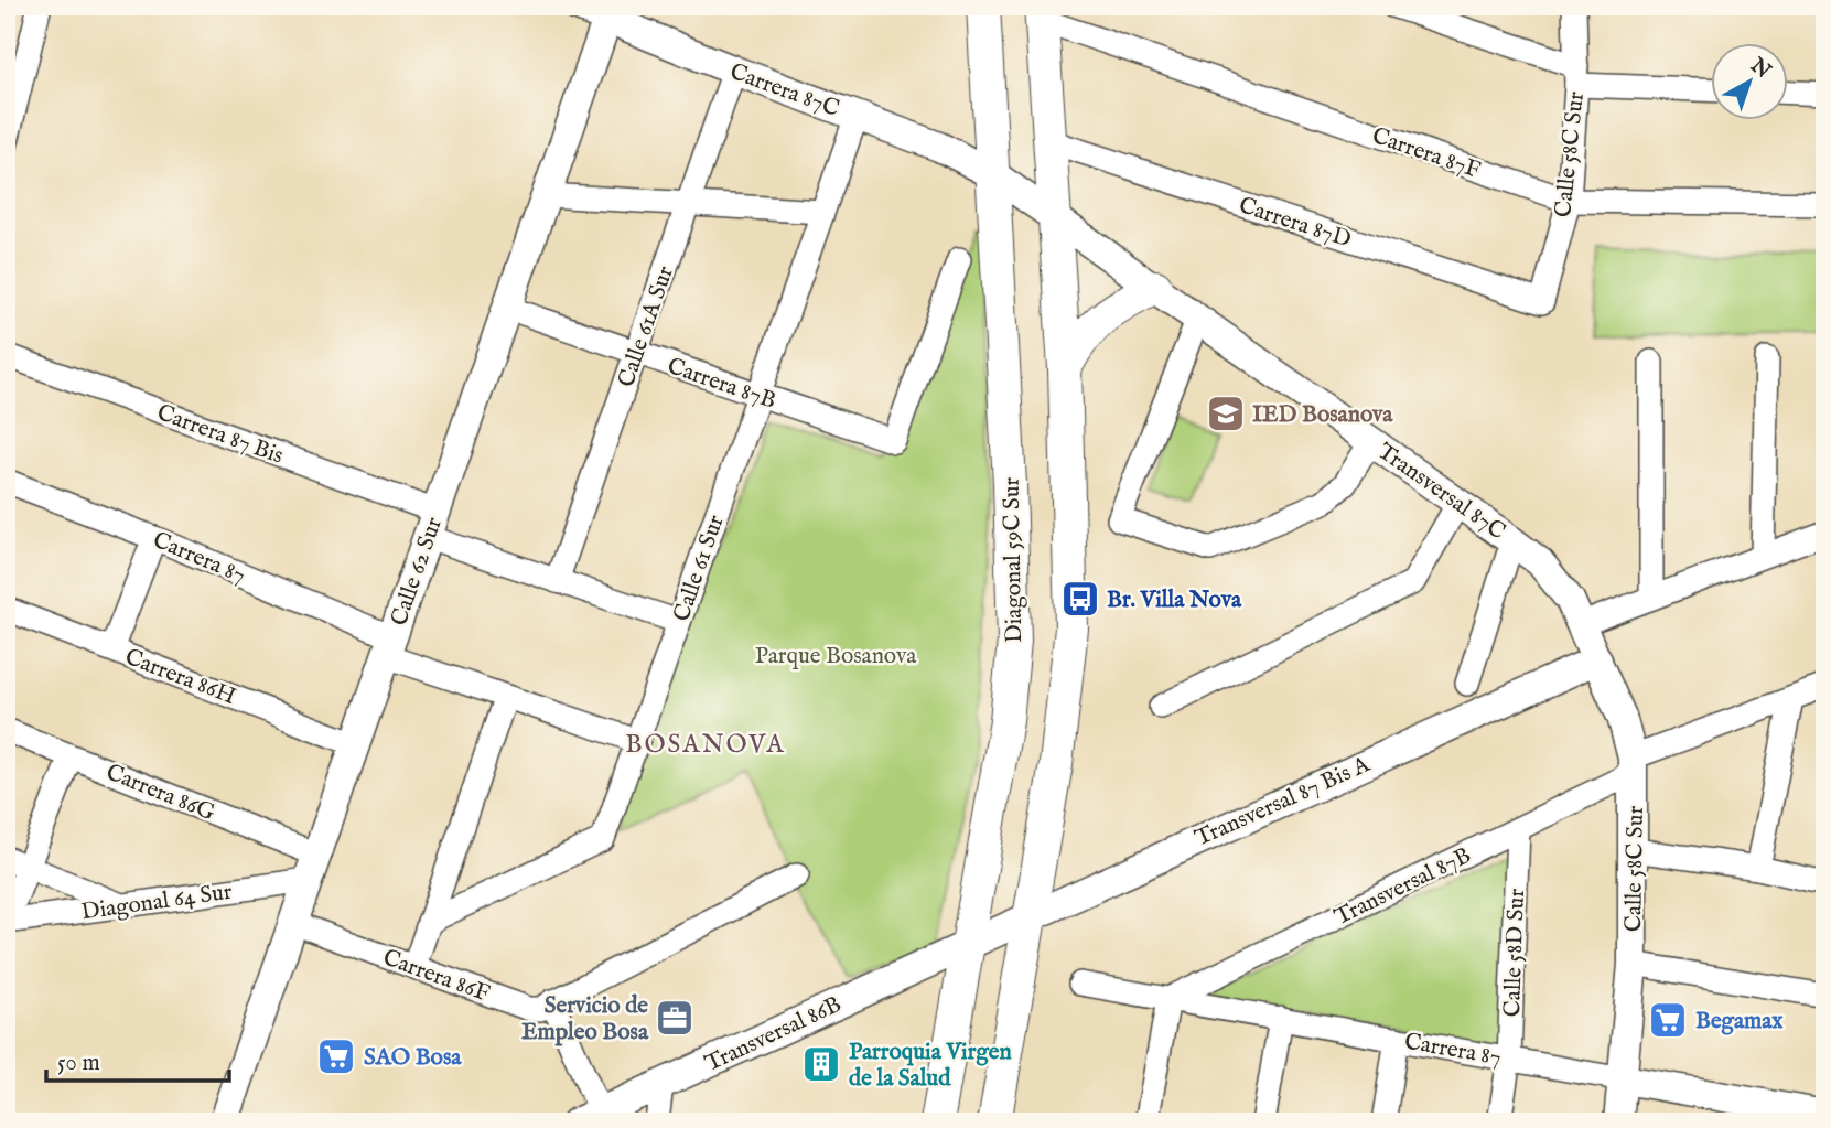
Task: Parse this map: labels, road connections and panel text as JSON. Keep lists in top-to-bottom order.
{
  "streets": {
    "main road": ["Diagonal 59C Sur"],
    "street": [
      "Carrera 87C",
      "Carrera 87F",
      "Calle 58C Sur",
      "Carrera 87D",
      "Calle 61A Sur",
      "Carrera 87B",
      "Carrera 87 Bis",
      "Transversal 87C",
      "Carrera 87",
      "Calle 61 Sur",
      "Calle 62 Sur",
      "Carrera 86H",
      "Carrera 86G",
      "Transversal 87 Bis A",
      "Transversal 87B",
      "Diagonal 64 Sur",
      "Calle 58D Sur",
      "Carrera 86F",
      "Transversal 86B"
    ]
  },
  "crossings": [
    ["Carrera 87C", "Calle 61A Sur"],
    ["Carrera 87C", "Transversal 87C"],
    ["Carrera 87C", "Diagonal 59C Sur"],
    ["Carrera 87C", "Calle 61 Sur"],
    ["Carrera 87C", "Calle 62 Sur"],
    ["Carrera 87F", "Calle 58C Sur"],
    ["Calle 58C Sur", "Carrera 87D"],
    ["Calle 58C Sur", "Transversal 87C"],
    ["Calle 58C Sur", "Carrera 87"],
    ["Calle 58C Sur", "Transversal 87 Bis A"],
    ["Calle 58C Sur", "Transversal 87B"],
    ["Calle 61A Sur", "Carrera 87B"],
    ["Calle 61A Sur", "Carrera 87 Bis"],
    ["Carrera 87B", "Calle 61 Sur"],
    ["Carrera 87B", "Calle 62 Sur"],
    ["Carrera 87 Bis", "Calle 61 Sur"],
    ["Carrera 87 Bis", "Calle 62 Sur"],
    ["Transversal 87C", "Diagonal 59C Sur"],
    ["Carrera 87", "Calle 61 Sur"],
    ["Carrera 87", "Calle 62 Sur"],
    ["Carrera 87", "Transversal 87B"],
    ["Carrera 87", "Calle 58D Sur"],
    ["Diagonal 59C Sur", "Transversal 87 Bis A"],
    ["Diagonal 59C Sur", "Transversal 86B"],
    ["Calle 62 Sur", "Carrera 86H"],
    ["Calle 62 Sur", "Carrera 86G"],
    ["Calle 62 Sur", "Diagonal 64 Sur"],
    ["Calle 62 Sur", "Carrera 86F"],
    ["Carrera 86G", "Diagonal 64 Sur"],
    ["Transversal 87 Bis A", "Transversal 86B"],
    ["Transversal 87B", "Calle 58D Sur"]
  ],
  "districts": ["BOSANOVA"],
  "parks": ["Parque Bosanova"],
  "places": {
    "school or university": ["IED Bosanova"],
    "bus stop": ["Br. Villa Nova"],
    "office": ["Servicio de Empleo Bosa"],
    "supermarket": ["Begamax", "SAO Bosa"],
    "building": ["Parroquia Virgen de la Salud"]
  },
  "scale_bar": "50 m",
  "north": "top right"
}
